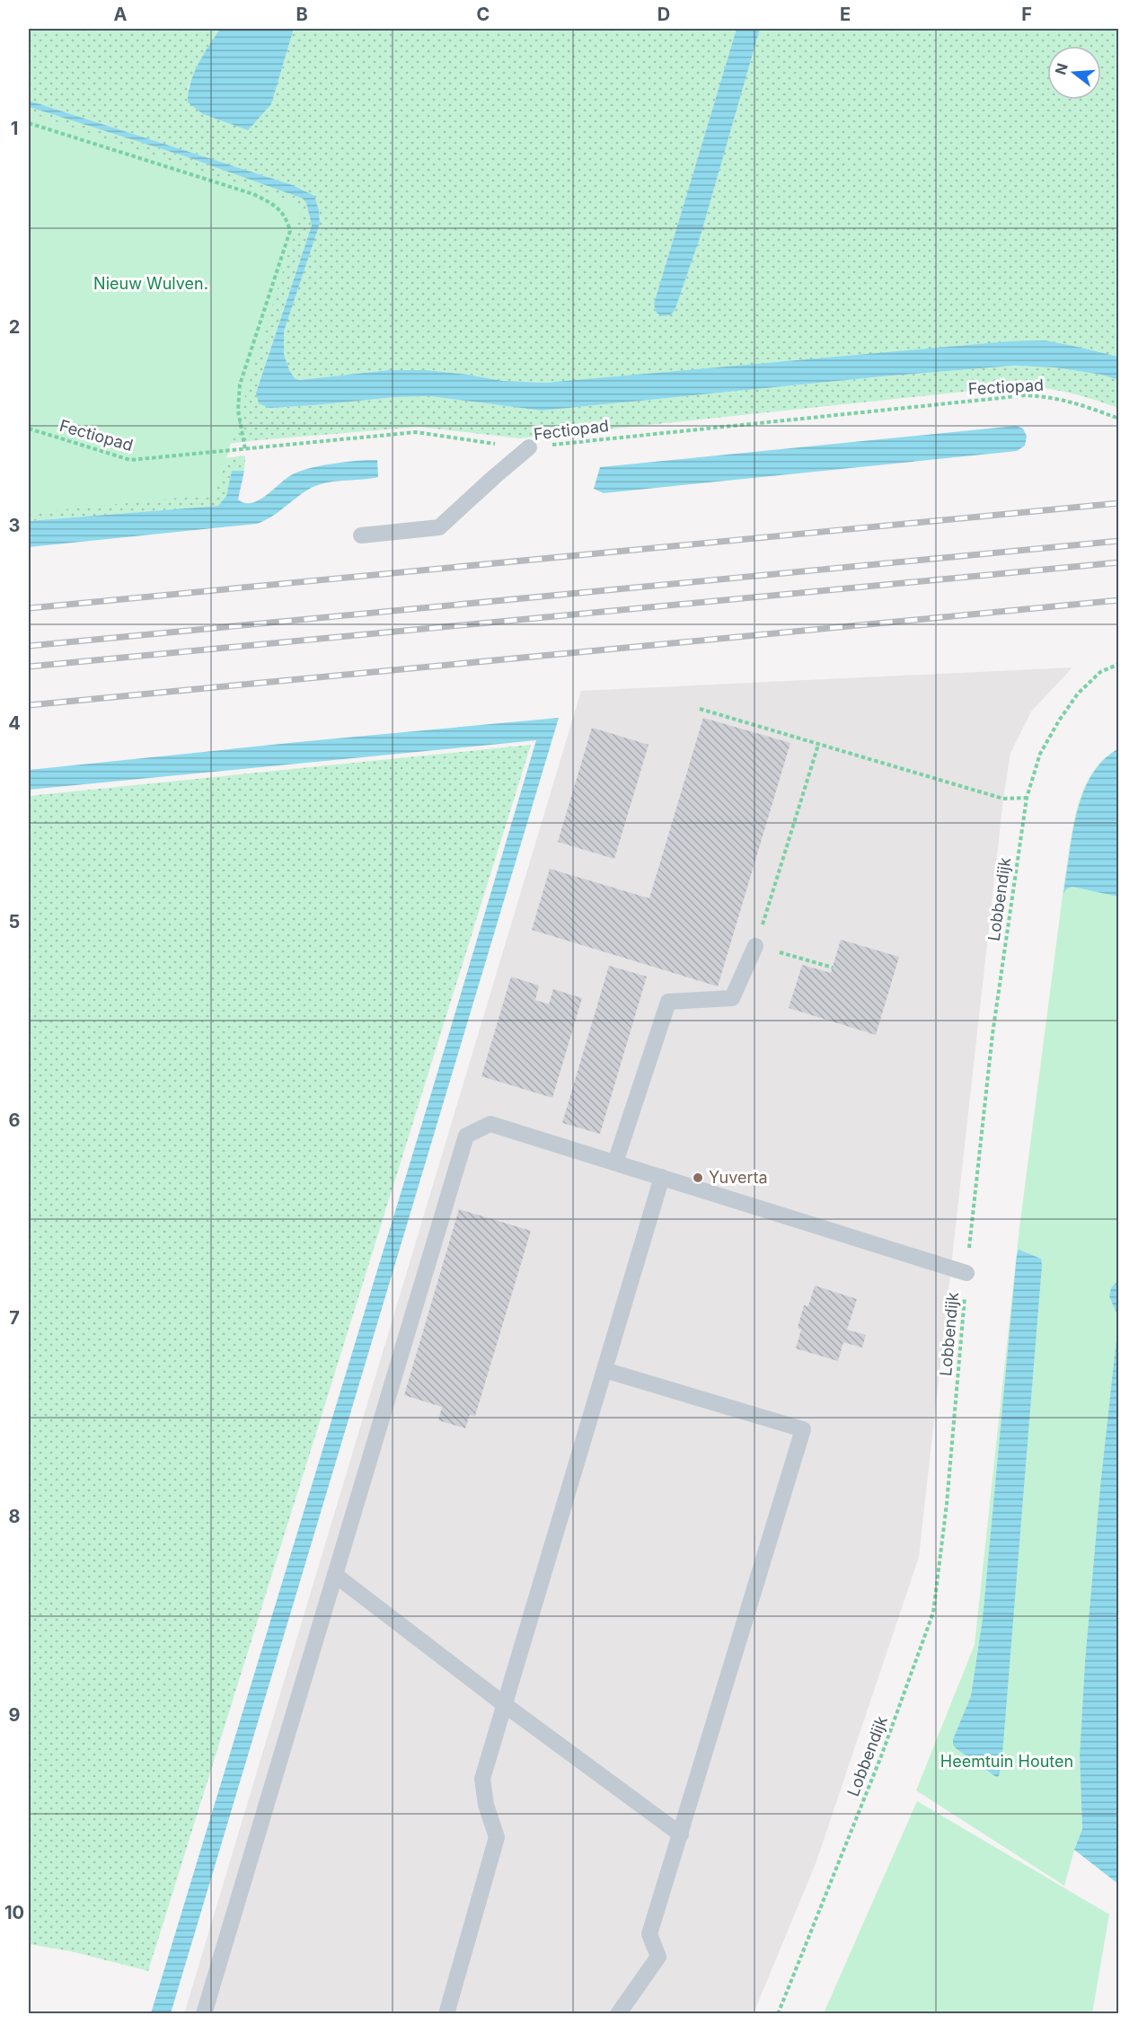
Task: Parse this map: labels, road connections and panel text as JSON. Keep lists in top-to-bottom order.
{
  "streets": {
    "path": ["Fectiopad", "Lobbendijk"]
  },
  "parks": ["Nieuw Wulven.", "Heemtuin Houten"],
  "places": ["Yuverta"],
  "north": "left",
  "grid": {
    "columns": [
      "A",
      "B",
      "C",
      "D",
      "E",
      "F"
    ],
    "rows": [
      "1",
      "2",
      "3",
      "4",
      "5",
      "6",
      "7",
      "8",
      "9",
      "10"
    ]
  }
}
